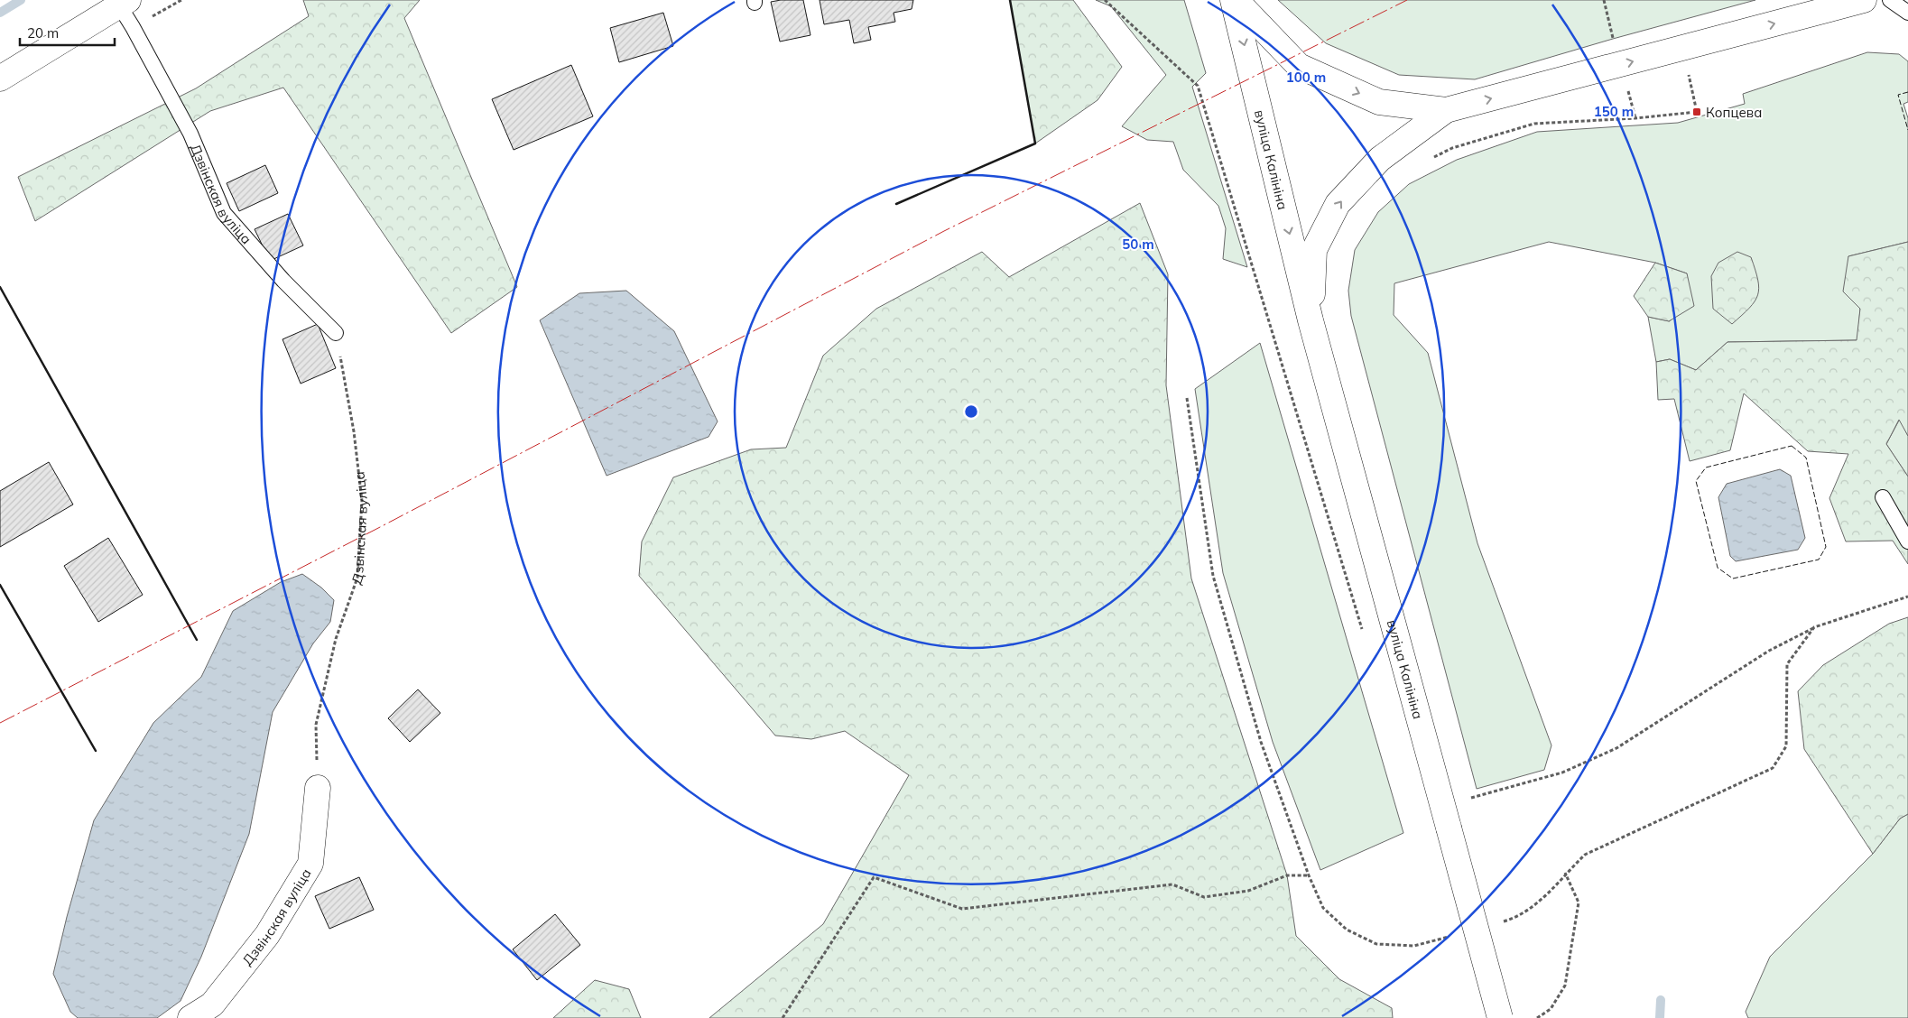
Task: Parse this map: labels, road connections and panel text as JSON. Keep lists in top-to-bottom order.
{
  "streets": {
    "main road": ["вуліца Калініна", "Дзвінская вуліца"]
  },
  "places": {
    "transit": ["Копцева"]
  },
  "scale_bar": "20 m",
  "rings": ["100 m", "150 m", "50 m"]
}
